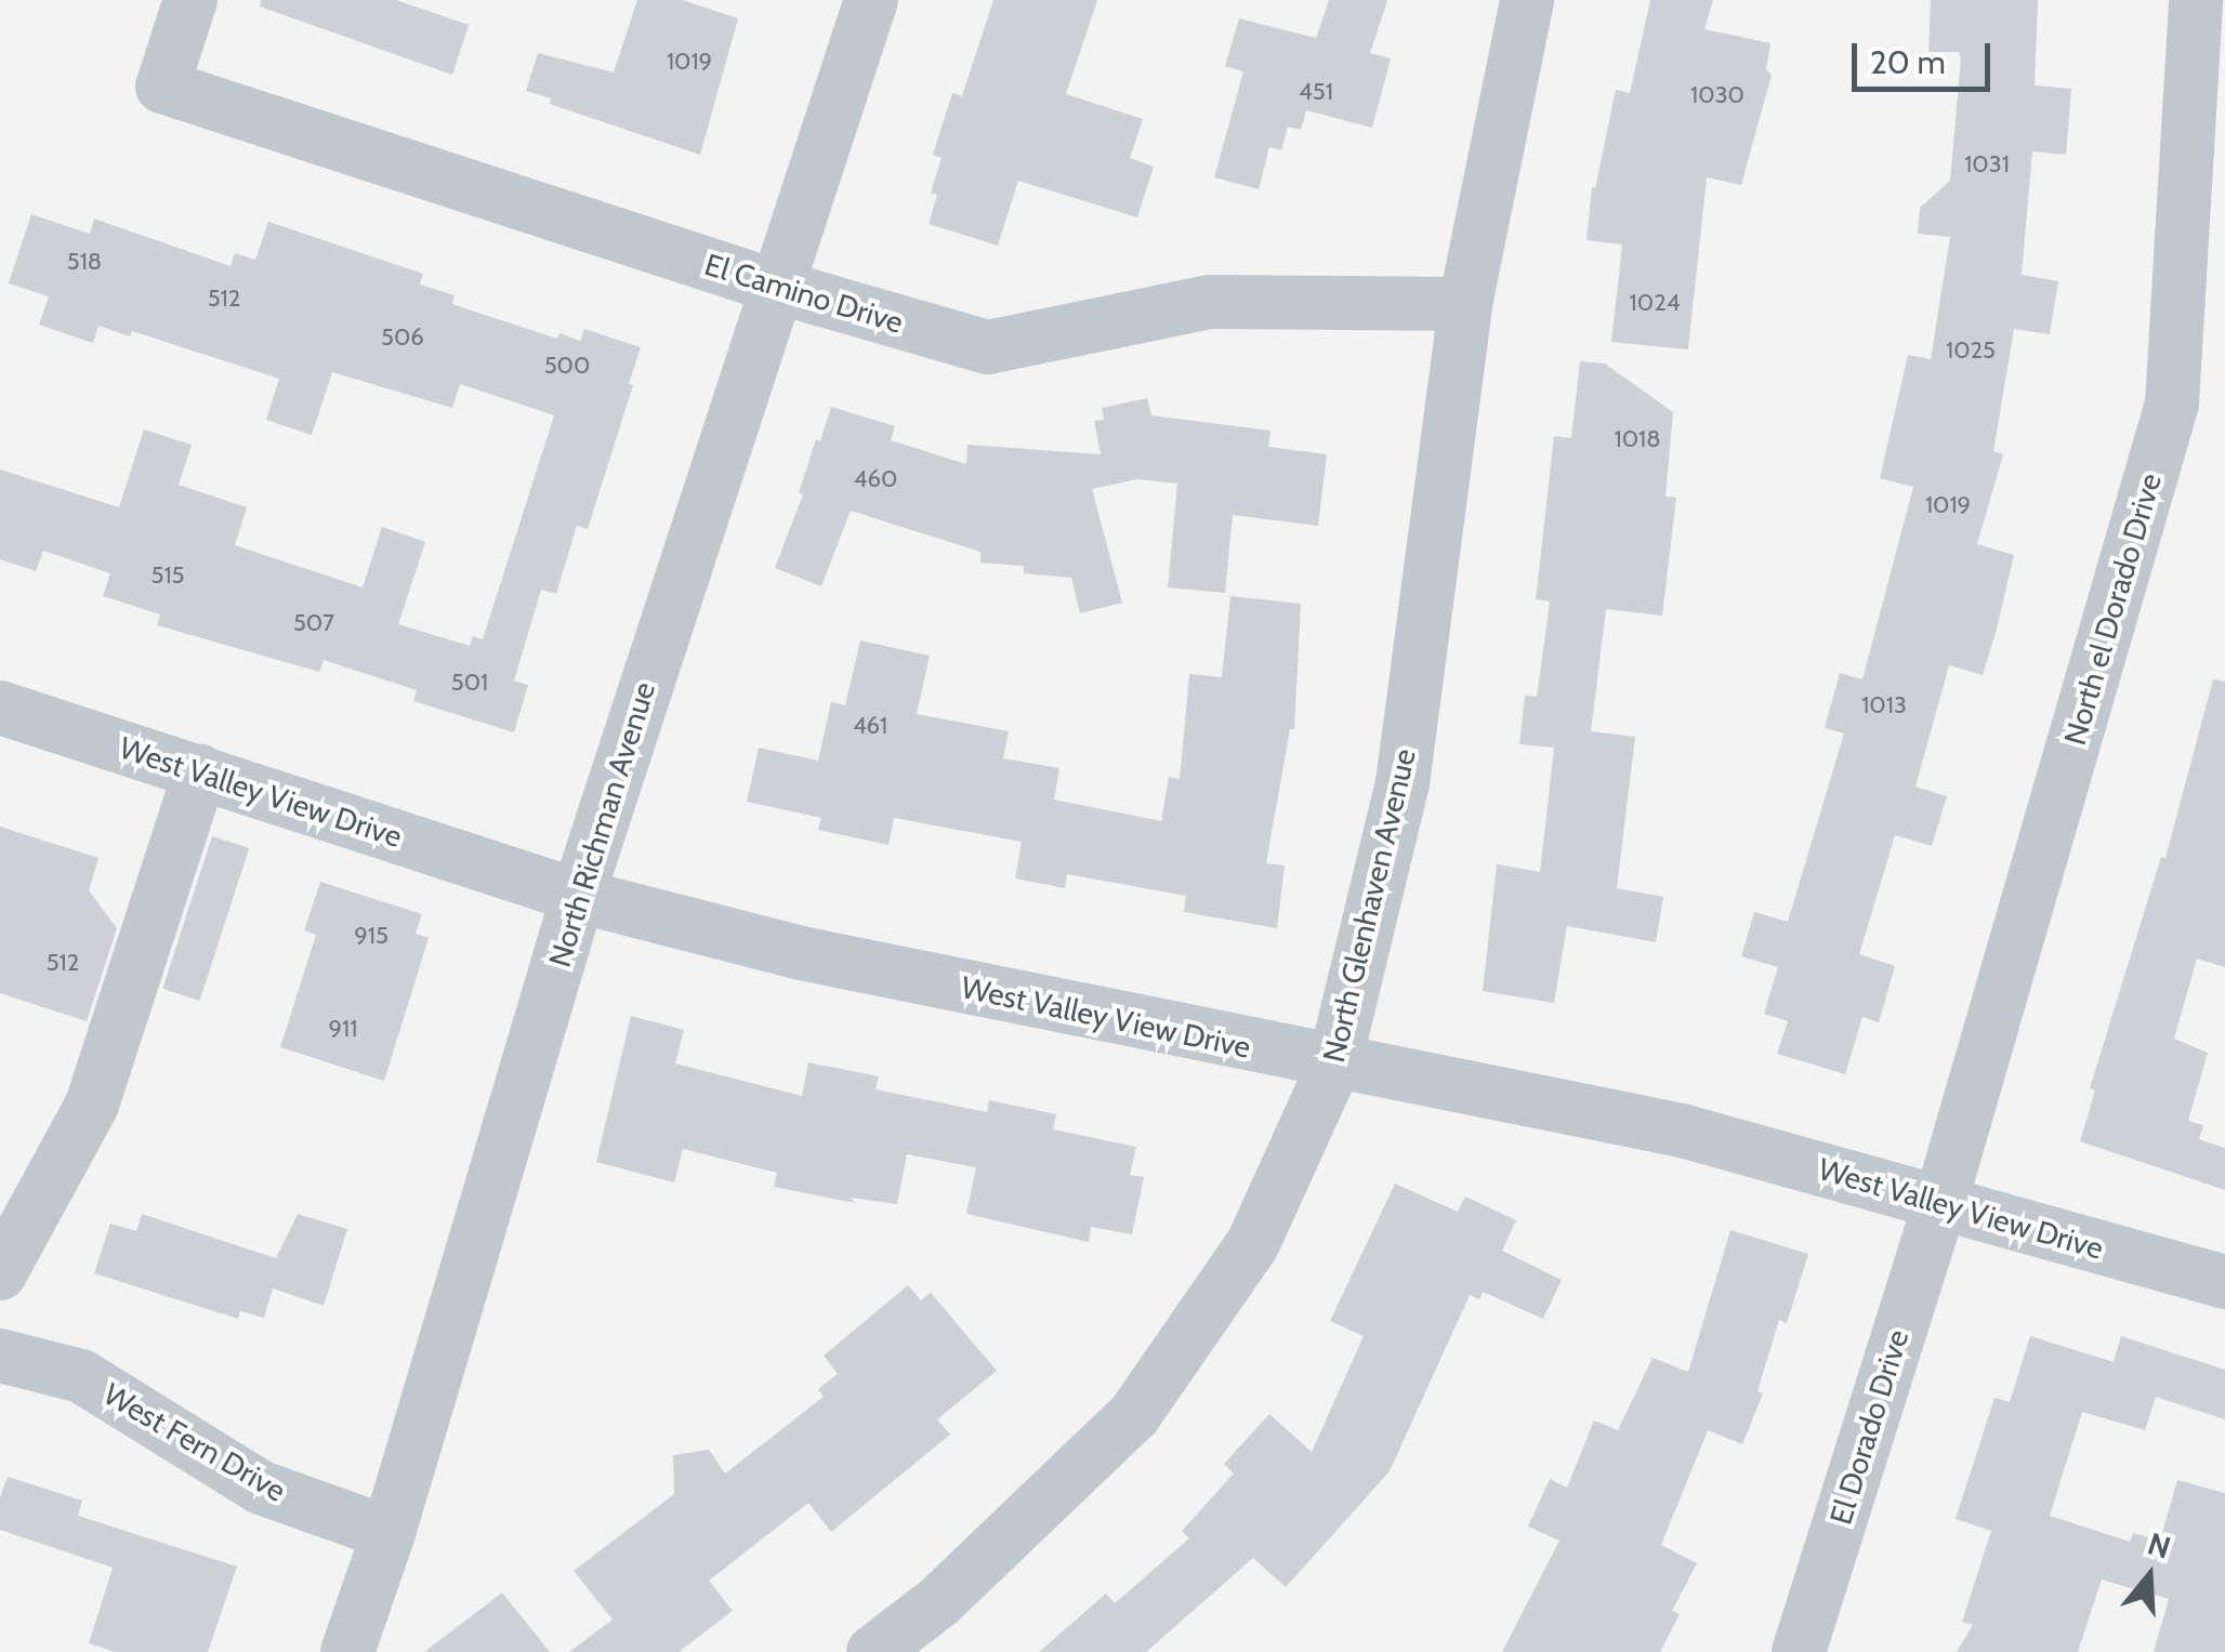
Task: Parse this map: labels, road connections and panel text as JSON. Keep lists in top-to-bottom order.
{
  "streets": {
    "street": [
      "El Camino Drive",
      "North el Dorado Drive",
      "West Valley View Drive",
      "North Richman Avenue",
      "North Glenhaven Avenue",
      "El Dorado Drive",
      "West Fern Drive"
    ]
  },
  "crossings": [
    ["El Camino Drive", "North Richman Avenue"],
    ["El Camino Drive", "North Glenhaven Avenue"],
    ["North el Dorado Drive", "West Valley View Drive"],
    ["North el Dorado Drive", "El Dorado Drive"],
    ["West Valley View Drive", "North Richman Avenue"],
    ["West Valley View Drive", "North Glenhaven Avenue"],
    ["West Valley View Drive", "El Dorado Drive"],
    ["North Richman Avenue", "West Fern Drive"]
  ],
  "house_numbers": [
    "1019",
    "451",
    "1030",
    "1031",
    "518",
    "512",
    "1024",
    "506",
    "1025",
    "500",
    "1018",
    "460",
    "1019",
    "515",
    "507",
    "501",
    "1013",
    "461",
    "915",
    "512",
    "911"
  ],
  "scale_bar": "20 m",
  "north": "top"
}
